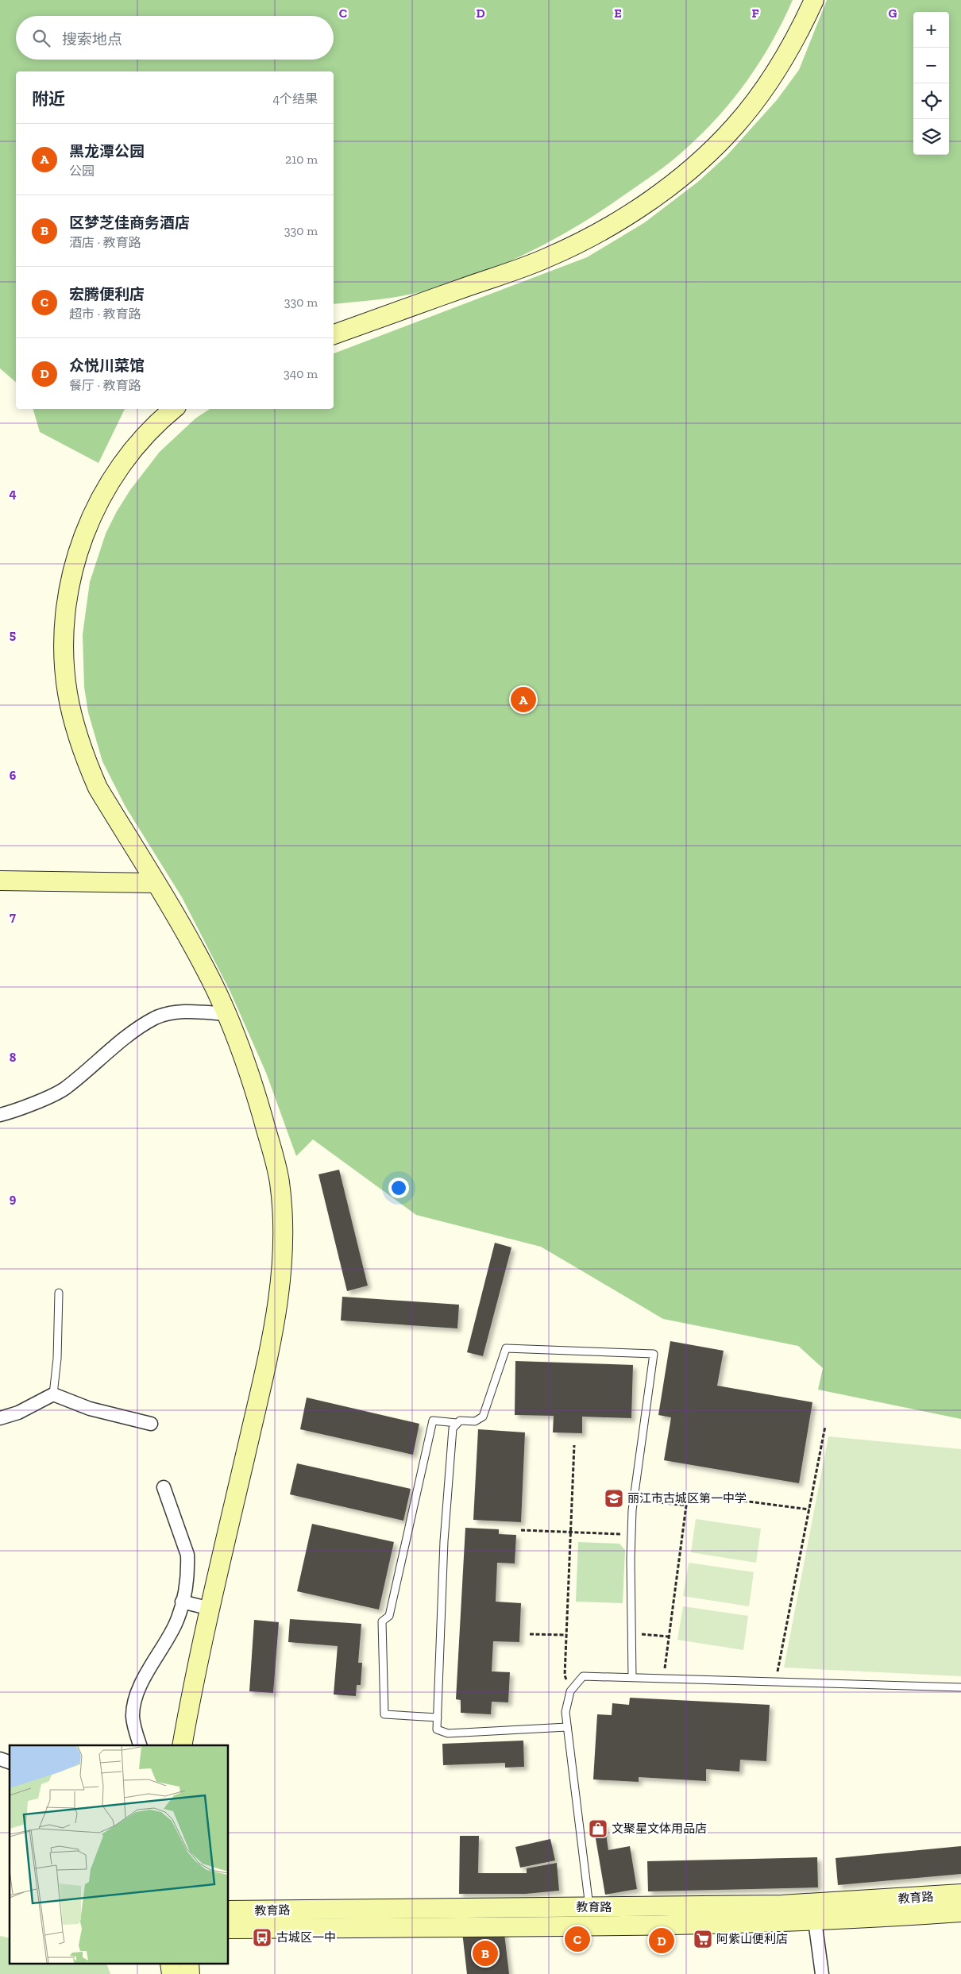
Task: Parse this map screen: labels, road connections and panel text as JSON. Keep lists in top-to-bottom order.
{
  "streets": {
    "street": ["教育路"]
  },
  "places": {
    "school or university": ["丽江市古城区第一中学"],
    "shop": ["文聚星文体用品店"],
    "bus stop": ["古城区一中"],
    "supermarket": ["阿紫山便利店"]
  },
  "page": {
    "map_buttons": ["+", "−"],
    "search": "搜索地点",
    "heading": ["附近", "4个结果"],
    "list": [
      {
        "mark": "A",
        "name": "黑龙潭公园",
        "note": "公园",
        "value": "210 m"
      },
      {
        "mark": "B",
        "name": "区梦芝佳商务酒店",
        "note": "酒店 · 教育路",
        "value": "330 m"
      },
      {
        "mark": "C",
        "name": "宏腾便利店",
        "note": "超市 · 教育路",
        "value": "330 m"
      },
      {
        "mark": "D",
        "name": "众悦川菜馆",
        "note": "餐厅 · 教育路",
        "value": "340 m"
      }
    ],
    "pins": [
      "A",
      "C",
      "D",
      "B"
    ]
  },
  "grid": {
    "columns": [
      "C",
      "D",
      "E",
      "F",
      "G"
    ],
    "rows": [
      "4",
      "5",
      "6",
      "7",
      "8",
      "9"
    ]
  }
}
